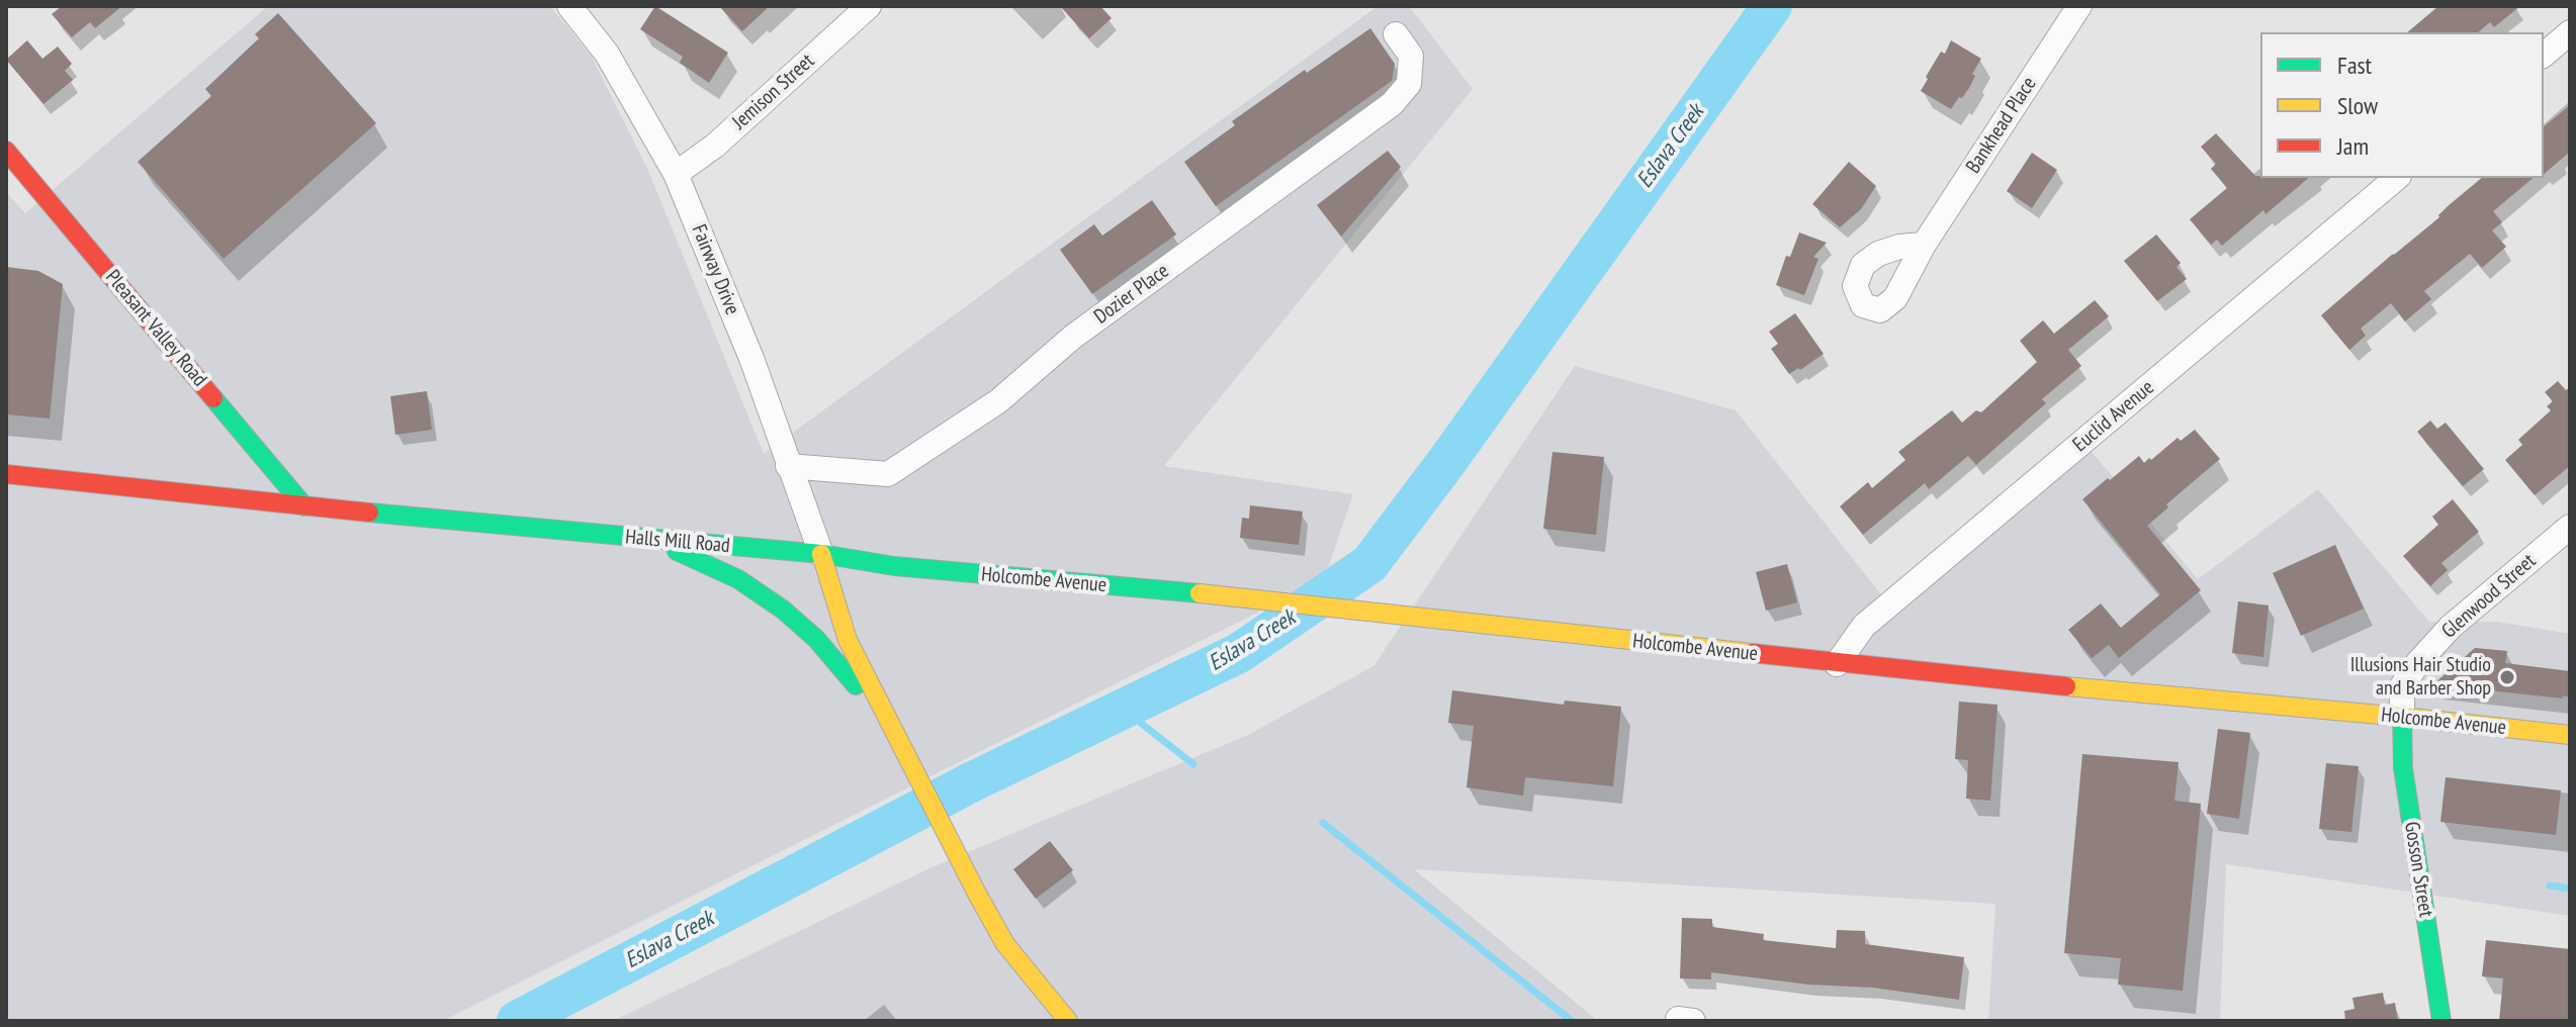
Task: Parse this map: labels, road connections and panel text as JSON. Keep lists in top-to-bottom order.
{
  "streets": {
    "street": [
      "Jemison Street",
      "Bankhead Place",
      "Fairway Drive",
      "Dozier Place",
      "Pleasant Valley Road",
      "Euclid Avenue",
      "Halls Mill Road",
      "Holcombe Avenue",
      "Glenwood Street",
      "Gosson Street"
    ]
  },
  "crossings": [
    ["Jemison Street", "Fairway Drive"],
    ["Fairway Drive", "Dozier Place"],
    ["Fairway Drive", "Halls Mill Road"],
    ["Fairway Drive", "Holcombe Avenue"],
    ["Pleasant Valley Road", "Halls Mill Road"],
    ["Euclid Avenue", "Holcombe Avenue"],
    ["Halls Mill Road", "Holcombe Avenue"],
    ["Holcombe Avenue", "Glenwood Street"],
    ["Holcombe Avenue", "Gosson Street"],
    ["Glenwood Street", "Gosson Street"]
  ],
  "water": ["Eslava Creek"],
  "places": ["Illusions Hair Studio and Barber Shop"],
  "legend": ["Fast", "Slow", "Jam"]
}
